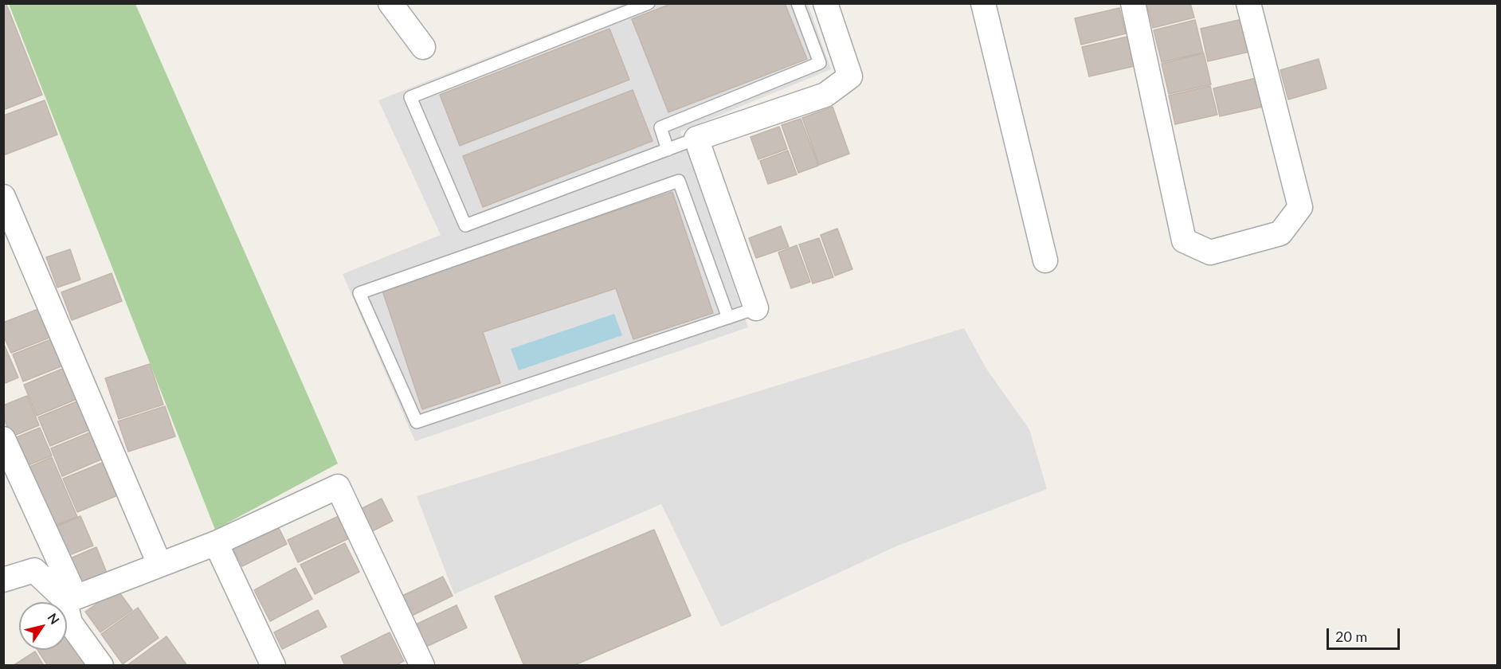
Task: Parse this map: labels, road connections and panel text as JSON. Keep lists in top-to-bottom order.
{
  "scale_bar": "20 m",
  "north": "top right"
}
